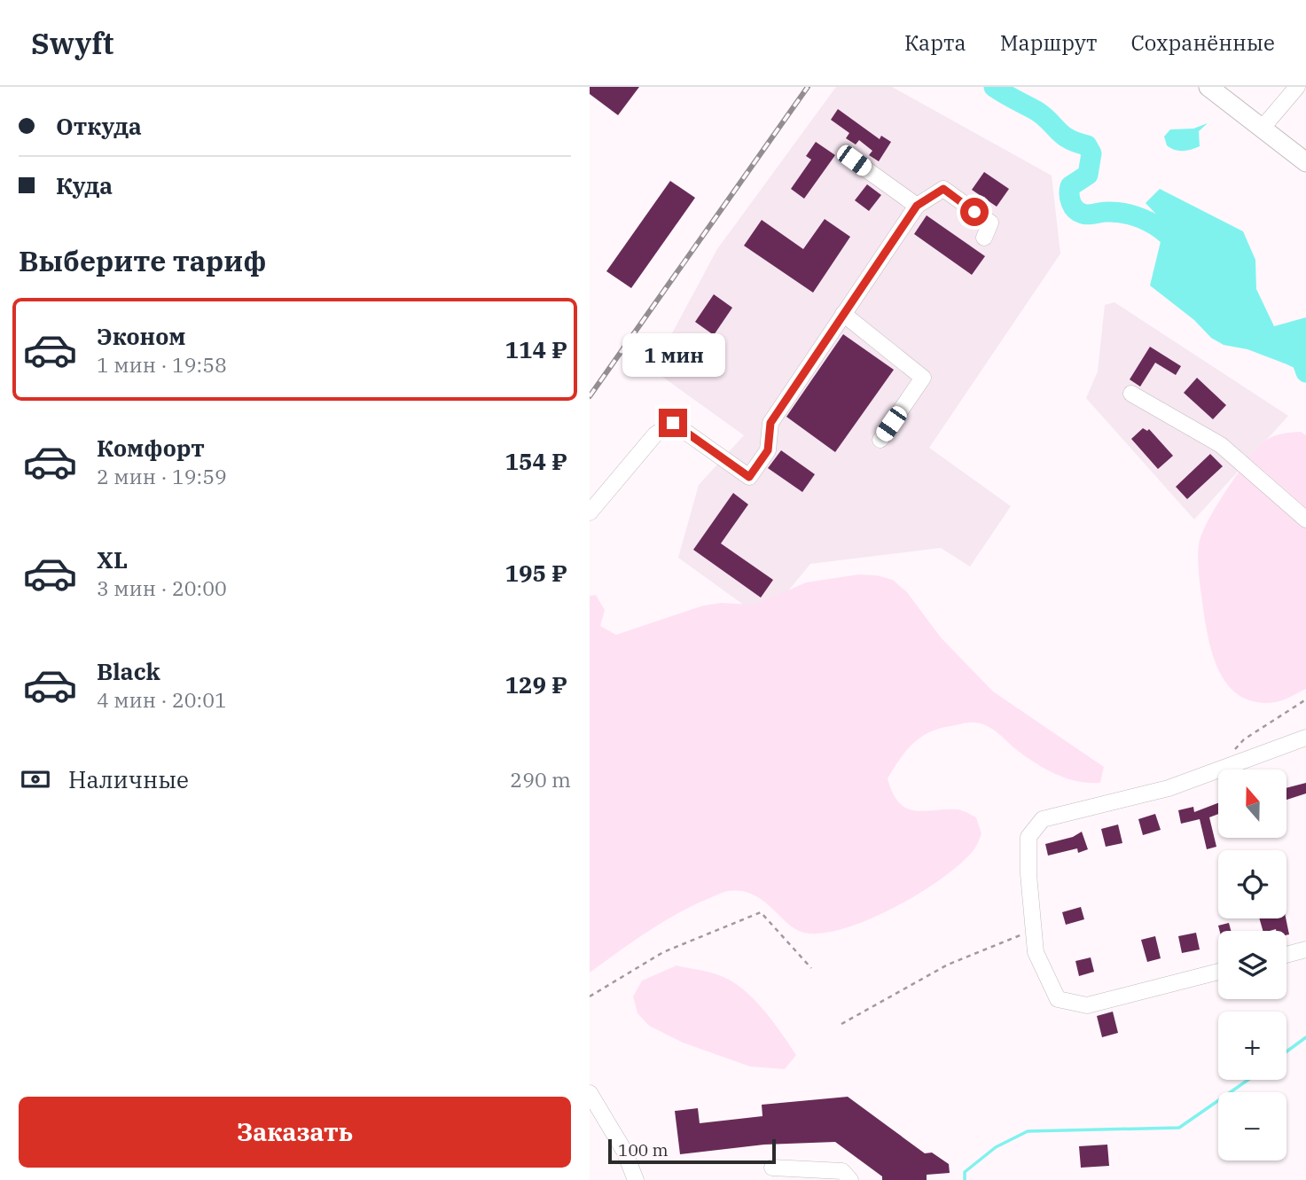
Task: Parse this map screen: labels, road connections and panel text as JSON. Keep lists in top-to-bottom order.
{
  "scale_bar": "100 m",
  "north": "top",
  "page": {
    "header": "Swyft",
    "nav": ["Карта", "Маршрут", "Сохранённые"],
    "banner": ["Откуда", "Куда"],
    "heading": "Выберите тариф",
    "list": [
      {
        "name": "Эконом",
        "note": "1 мин · 19:58",
        "value": "114 ₽"
      },
      {
        "name": "Комфорт",
        "note": "2 мин · 19:59",
        "value": "154 ₽"
      },
      {
        "name": "XL",
        "note": "3 мин · 20:00",
        "value": "195 ₽"
      },
      {
        "name": "Black",
        "note": "4 мин · 20:01",
        "value": "129 ₽"
      }
    ],
    "bubble": "1 мин",
    "pay": ["Наличные", "290 m"],
    "map_buttons": ["+", "−"],
    "buttons": "Заказать",
    "scale": "100 m"
  }
}
